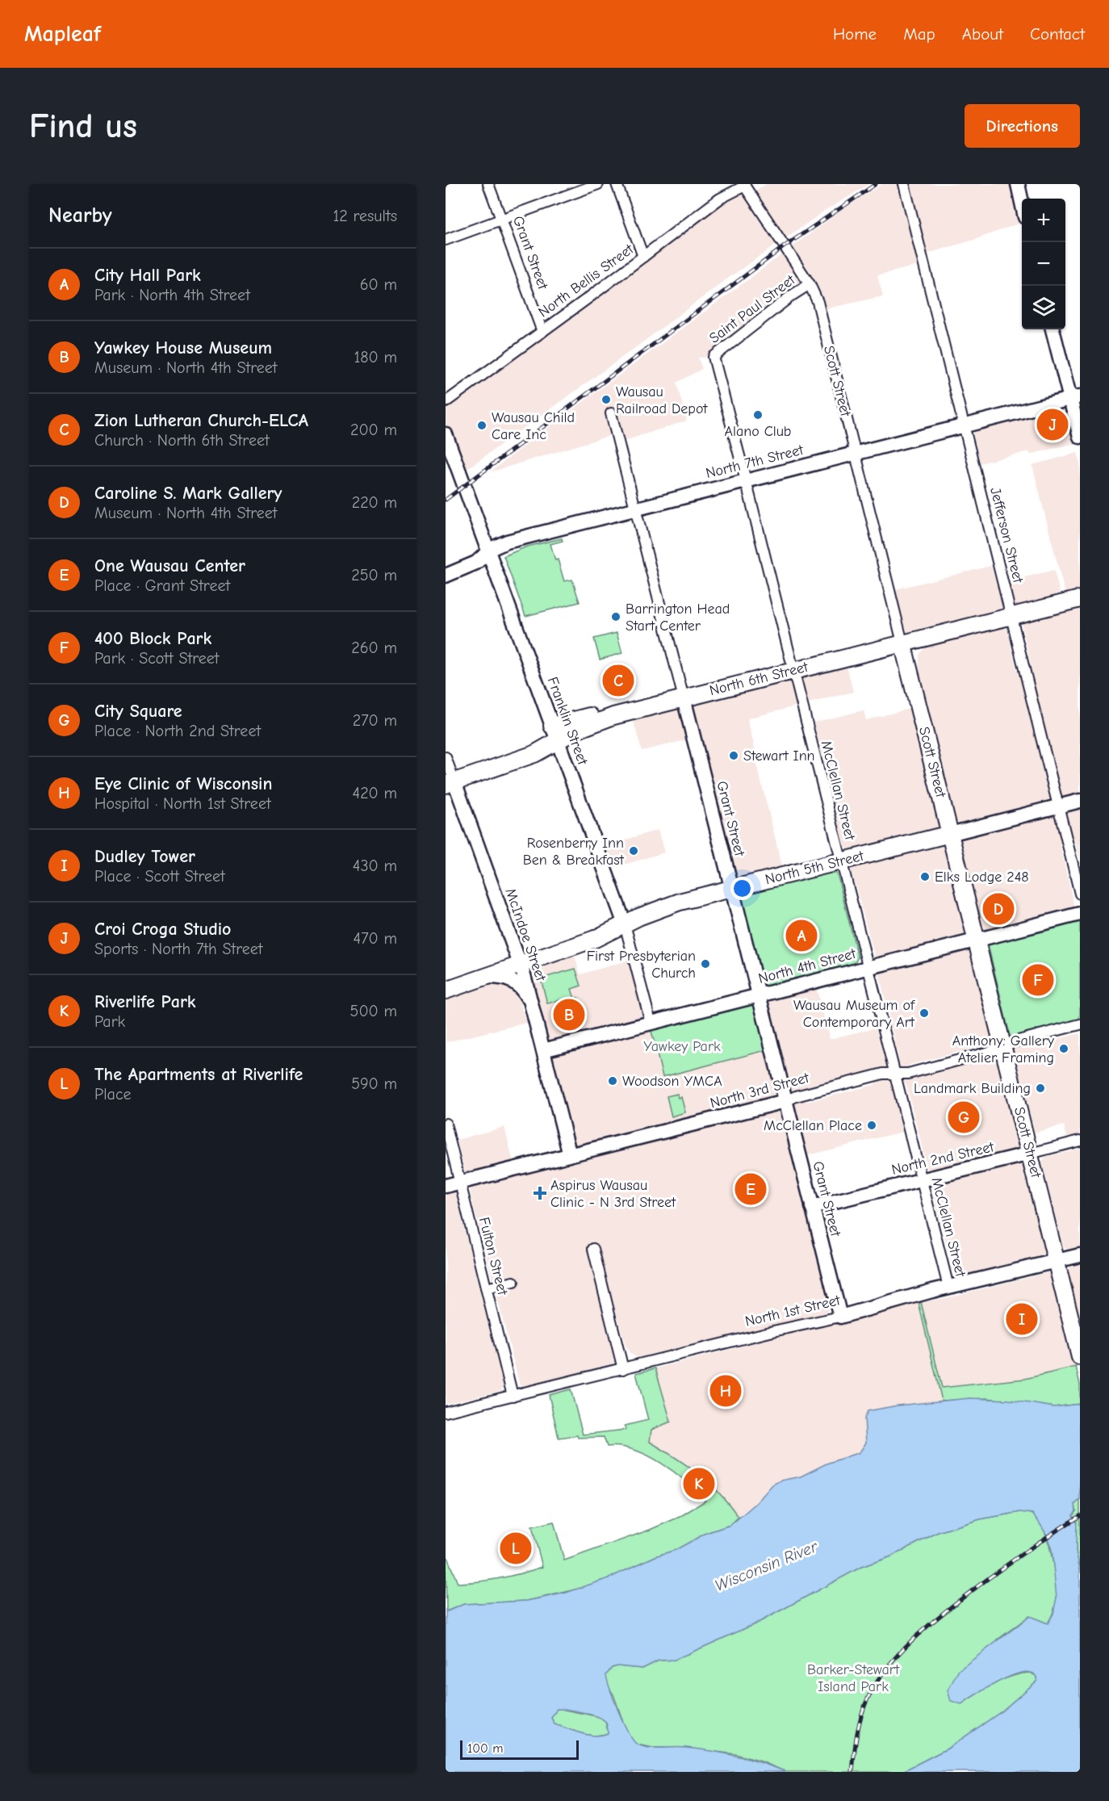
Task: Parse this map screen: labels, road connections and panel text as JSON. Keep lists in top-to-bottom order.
{
  "streets": {
    "main road": ["Scott Street", "North 6th Street", "North 5th Street"],
    "street": [
      "Grant Street",
      "North Bellis Street",
      "Saint Paul Street",
      "North 7th Street",
      "Jefferson Street",
      "Franklin Street",
      "McClellan Street",
      "McIndoe Street",
      "North 4th Street",
      "North 3rd Street",
      "North 2nd Street",
      "Fulton Street",
      "North 1st Street"
    ]
  },
  "crossings": [
    ["Grant Street", "North Bellis Street"],
    ["Grant Street", "North 7th Street"],
    ["Grant Street", "North 6th Street"],
    ["Grant Street", "North 5th Street"],
    ["Grant Street", "North 4th Street"],
    ["Grant Street", "North 3rd Street"],
    ["Grant Street", "North 2nd Street"],
    ["Grant Street", "North 1st Street"],
    ["North Bellis Street", "Scott Street"],
    ["Saint Paul Street", "Scott Street"],
    ["Saint Paul Street", "McClellan Street"],
    ["Scott Street", "North 7th Street"],
    ["Scott Street", "North 6th Street"],
    ["Scott Street", "North 5th Street"],
    ["Scott Street", "North 4th Street"],
    ["Scott Street", "North 3rd Street"],
    ["Scott Street", "North 2nd Street"],
    ["Scott Street", "North 1st Street"],
    ["North 7th Street", "Jefferson Street"],
    ["North 7th Street", "Franklin Street"],
    ["North 7th Street", "McClellan Street"],
    ["Jefferson Street", "North 6th Street"],
    ["Jefferson Street", "North 5th Street"],
    ["North 6th Street", "Franklin Street"],
    ["North 6th Street", "McClellan Street"],
    ["North 6th Street", "McIndoe Street"],
    ["Franklin Street", "North 5th Street"],
    ["Franklin Street", "North 4th Street"],
    ["McClellan Street", "North 5th Street"],
    ["McClellan Street", "North 4th Street"],
    ["McClellan Street", "North 3rd Street"],
    ["McClellan Street", "North 2nd Street"],
    ["McClellan Street", "North 1st Street"],
    ["North 5th Street", "McIndoe Street"],
    ["McIndoe Street", "North 4th Street"],
    ["McIndoe Street", "North 3rd Street"],
    ["North 3rd Street", "Fulton Street"],
    ["Fulton Street", "North 1st Street"]
  ],
  "water": ["Wisconsin River"],
  "parks": ["Yawkey Park", "Barker-Stewart Island Park"],
  "places": {
    "other": [
      "Wausau Railroad Depot",
      "Alano Club",
      "Wausau Child Care Inc",
      "Barrington Head Start Center",
      "Stewart Inn",
      "Rosenberry Inn Ben & Breakfast",
      "Elks Lodge 248",
      "First Presbyterian Church",
      "Wausau Museum of Contemporary Art",
      "Anthony: Gallery Atelier Framing",
      "Woodson YMCA",
      "Landmark Building",
      "McClellan Place"
    ],
    "health": ["Aspirus Wausau Clinic - N 3rd Street"]
  },
  "scale_bar": "100 m",
  "page": {
    "header": "Mapleaf",
    "nav": [
      "Home",
      "Map",
      "About",
      "Contact"
    ],
    "buttons": "Directions",
    "title": "Find us",
    "heading": ["Nearby", "12 results"],
    "map_buttons": ["+", "−"],
    "list": [
      {
        "mark": "A",
        "name": "City Hall Park",
        "note": "Park · North 4th Street",
        "value": "60 m"
      },
      {
        "mark": "B",
        "name": "Yawkey House Museum",
        "note": "Museum · North 4th Street",
        "value": "180 m"
      },
      {
        "mark": "C",
        "name": "Zion Lutheran Church-ELCA",
        "note": "Church · North 6th Street",
        "value": "200 m"
      },
      {
        "mark": "D",
        "name": "Caroline S. Mark Gallery",
        "note": "Museum · North 4th Street",
        "value": "220 m"
      },
      {
        "mark": "E",
        "name": "One Wausau Center",
        "note": "Place · Grant Street",
        "value": "250 m"
      },
      {
        "mark": "F",
        "name": "400 Block Park",
        "note": "Park · Scott Street",
        "value": "260 m"
      },
      {
        "mark": "G",
        "name": "City Square",
        "note": "Place · North 2nd Street",
        "value": "270 m"
      },
      {
        "mark": "H",
        "name": "Eye Clinic of Wisconsin",
        "note": "Hospital · North 1st Street",
        "value": "420 m"
      },
      {
        "mark": "I",
        "name": "Dudley Tower",
        "note": "Place · Scott Street",
        "value": "430 m"
      },
      {
        "mark": "J",
        "name": "Croi Croga Studio",
        "note": "Sports · North 7th Street",
        "value": "470 m"
      },
      {
        "mark": "K",
        "name": "Riverlife Park",
        "note": "Park",
        "value": "500 m"
      },
      {
        "mark": "L",
        "name": "The Apartments at Riverlife",
        "note": "Place",
        "value": "590 m"
      }
    ],
    "pins": [
      "J",
      "C",
      "D",
      "A",
      "F",
      "B",
      "G",
      "E",
      "I",
      "H",
      "K",
      "L"
    ],
    "scale": "100 m"
  }
}
